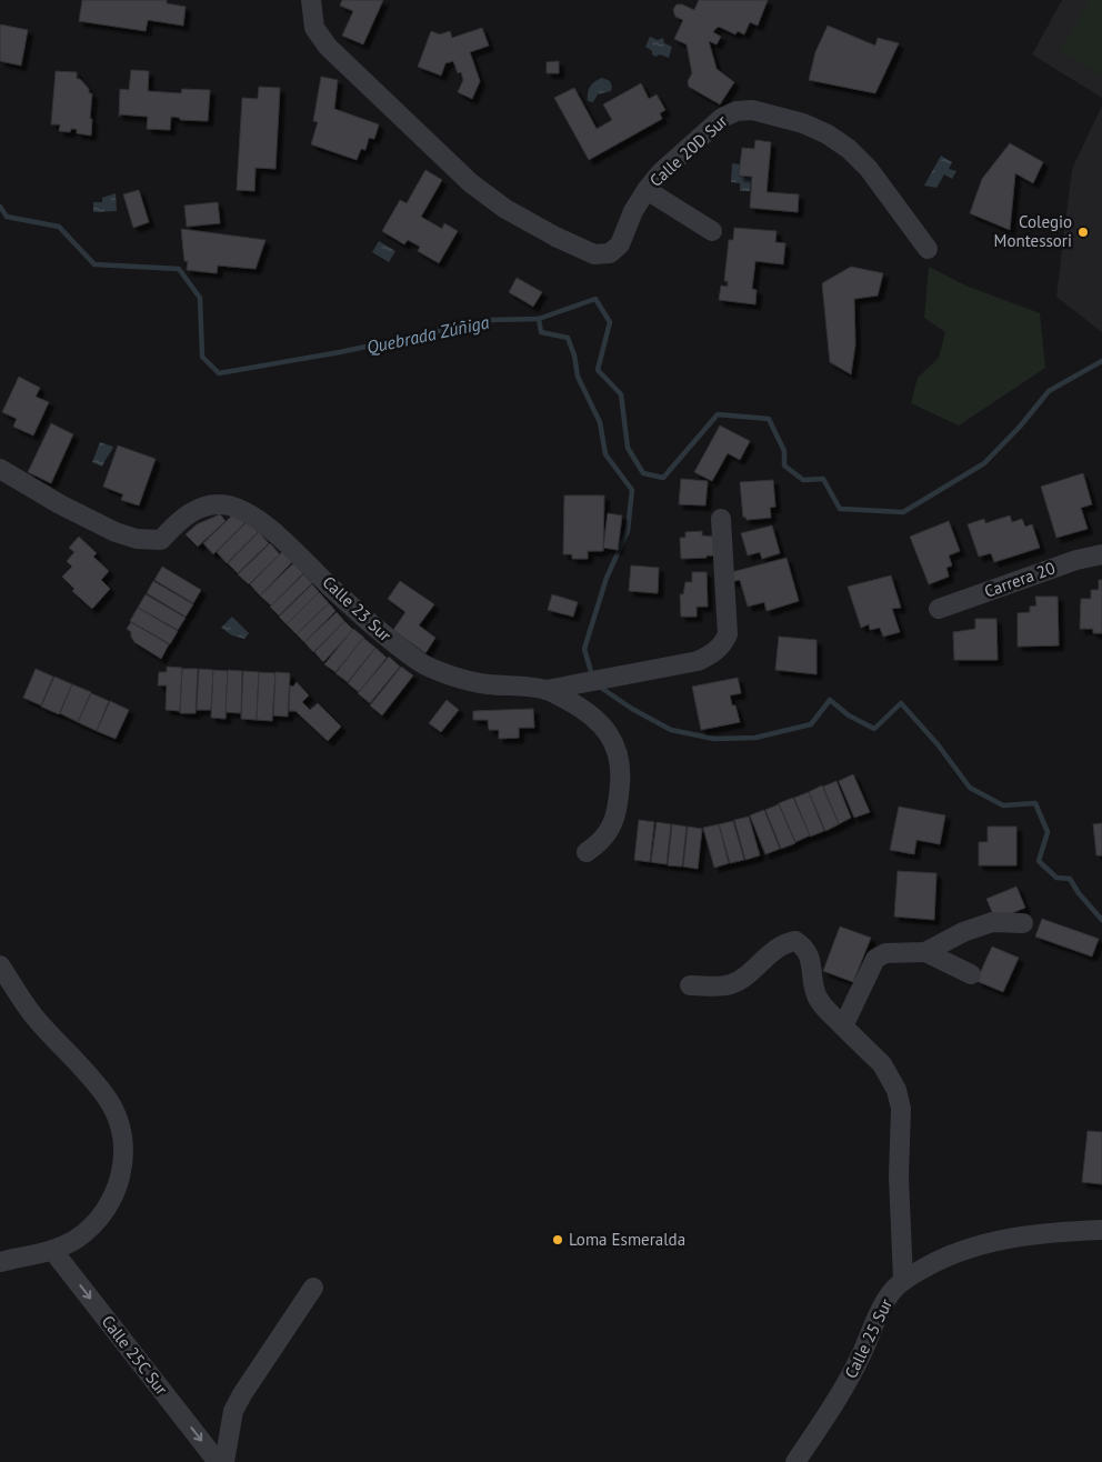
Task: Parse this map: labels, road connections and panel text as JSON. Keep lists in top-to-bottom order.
{
  "streets": {
    "street": [
      "Calle 20D Sur",
      "Carrera 20",
      "Calle 23 Sur",
      "Calle 25 Sur",
      "Calle 25C Sur"
    ]
  },
  "one_way": ["Calle 25C Sur"],
  "water": ["Quebrada Zúñiga"],
  "places": ["Colegio Montessori", "Loma Esmeralda"]
}
